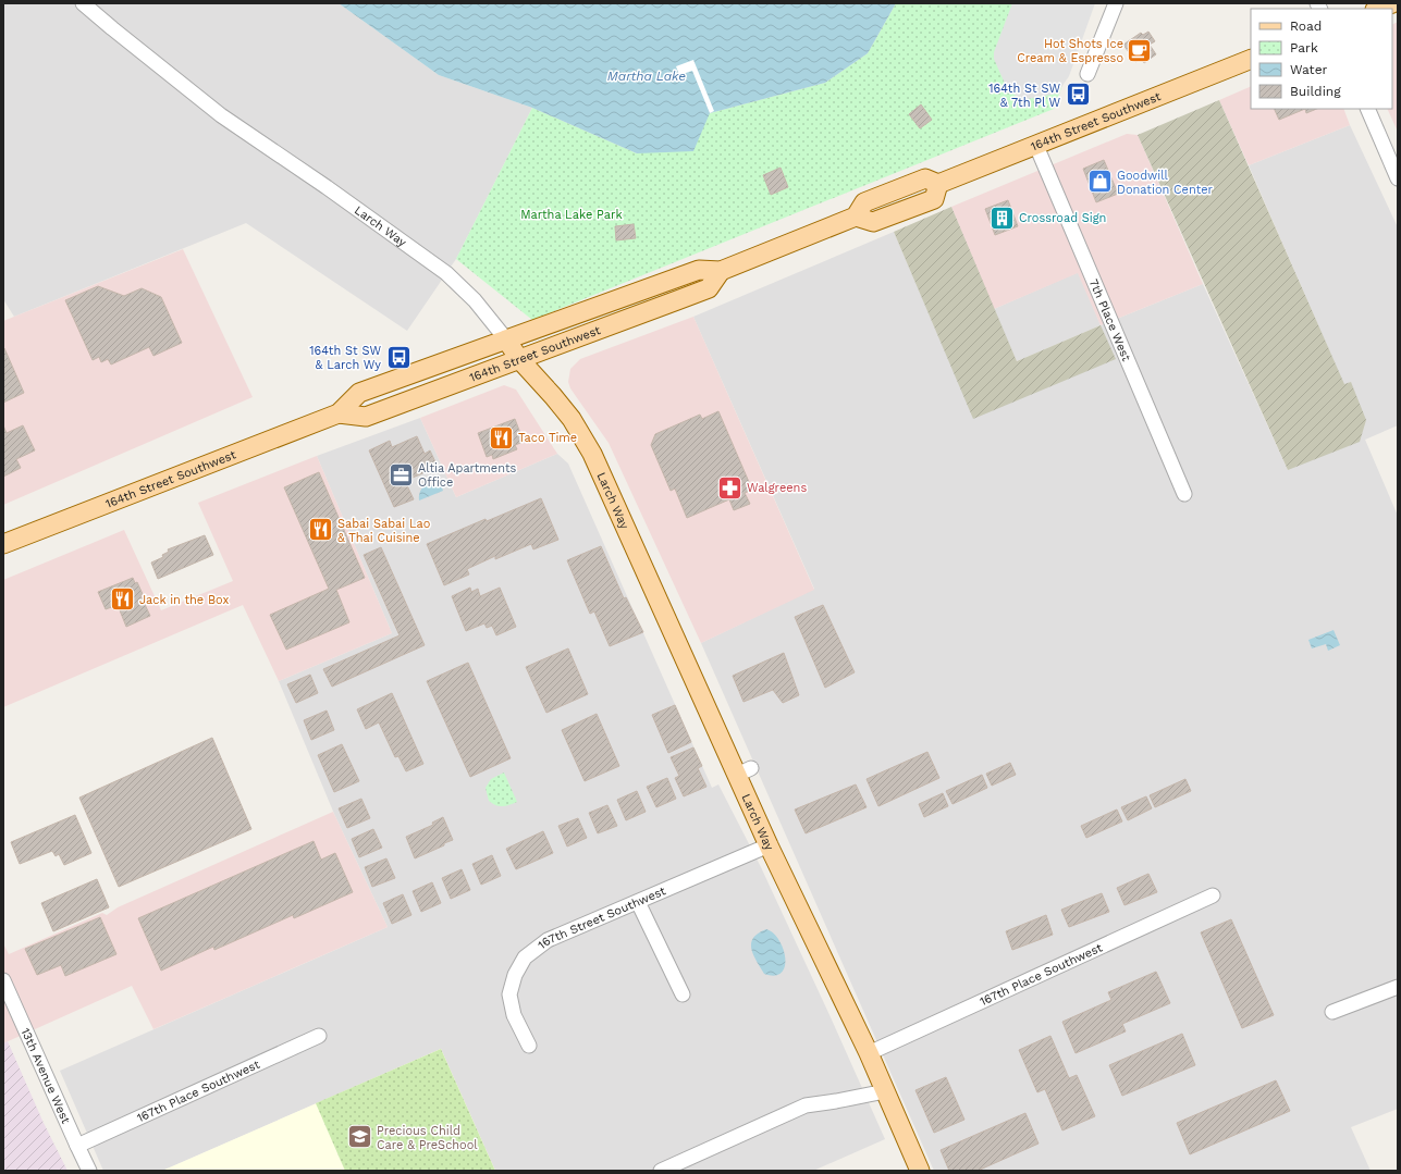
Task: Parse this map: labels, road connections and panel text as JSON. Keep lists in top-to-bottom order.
{
  "streets": {
    "main road": ["164th Street Southwest", "Larch Way"],
    "street": [
      "7th Place West",
      "167th Street Southwest",
      "167th Place Southwest",
      "13th Avenue West"
    ]
  },
  "crossings": [
    ["164th Street Southwest", "Larch Way"],
    ["164th Street Southwest", "7th Place West"],
    ["Larch Way", "167th Street Southwest"],
    ["Larch Way", "167th Place Southwest"],
    ["167th Place Southwest", "13th Avenue West"]
  ],
  "water": ["Martha Lake"],
  "parks": ["Martha Lake Park"],
  "places": {
    "cafe": ["Hot Shots Ice Cream & Espresso"],
    "bus stop": ["164th St SW & 7th Pl W", "164th St SW & Larch Wy"],
    "shop": ["Goodwill Donation Center"],
    "building": ["Crossroad Sign"],
    "restaurant": ["Taco Time", "Sabai Sabai Lao & Thai Cuisine", "Jack in the Box"],
    "office": ["Altia Apartments Office"],
    "pharmacy": ["Walgreens"],
    "school or university": ["Precious Child Care & PreSchool"]
  },
  "legend": [
    "Road",
    "Park",
    "Water",
    "Building"
  ]
}
